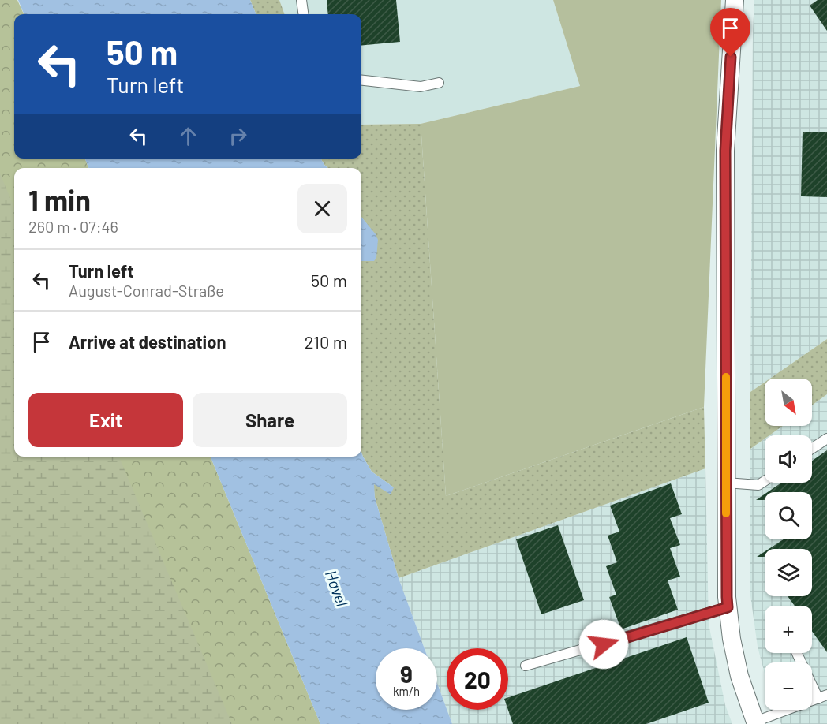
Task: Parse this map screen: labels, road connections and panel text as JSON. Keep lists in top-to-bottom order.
{
  "water": ["Havel"],
  "north": "bottom right",
  "page": {
    "turn": ["50 m", "Turn left"],
    "heading": ["1 min", "260 m · 07:46"],
    "list": [
      {
        "name": "Turn left",
        "note": "August-Conrad-Straße",
        "value": "50 m"
      },
      {
        "name": "Arrive at destination",
        "value": "210 m"
      }
    ],
    "map_buttons": ["+", "−"],
    "buttons": ["Exit", "Share"],
    "speed": "9 km/h",
    "limit": "20"
  }
}
